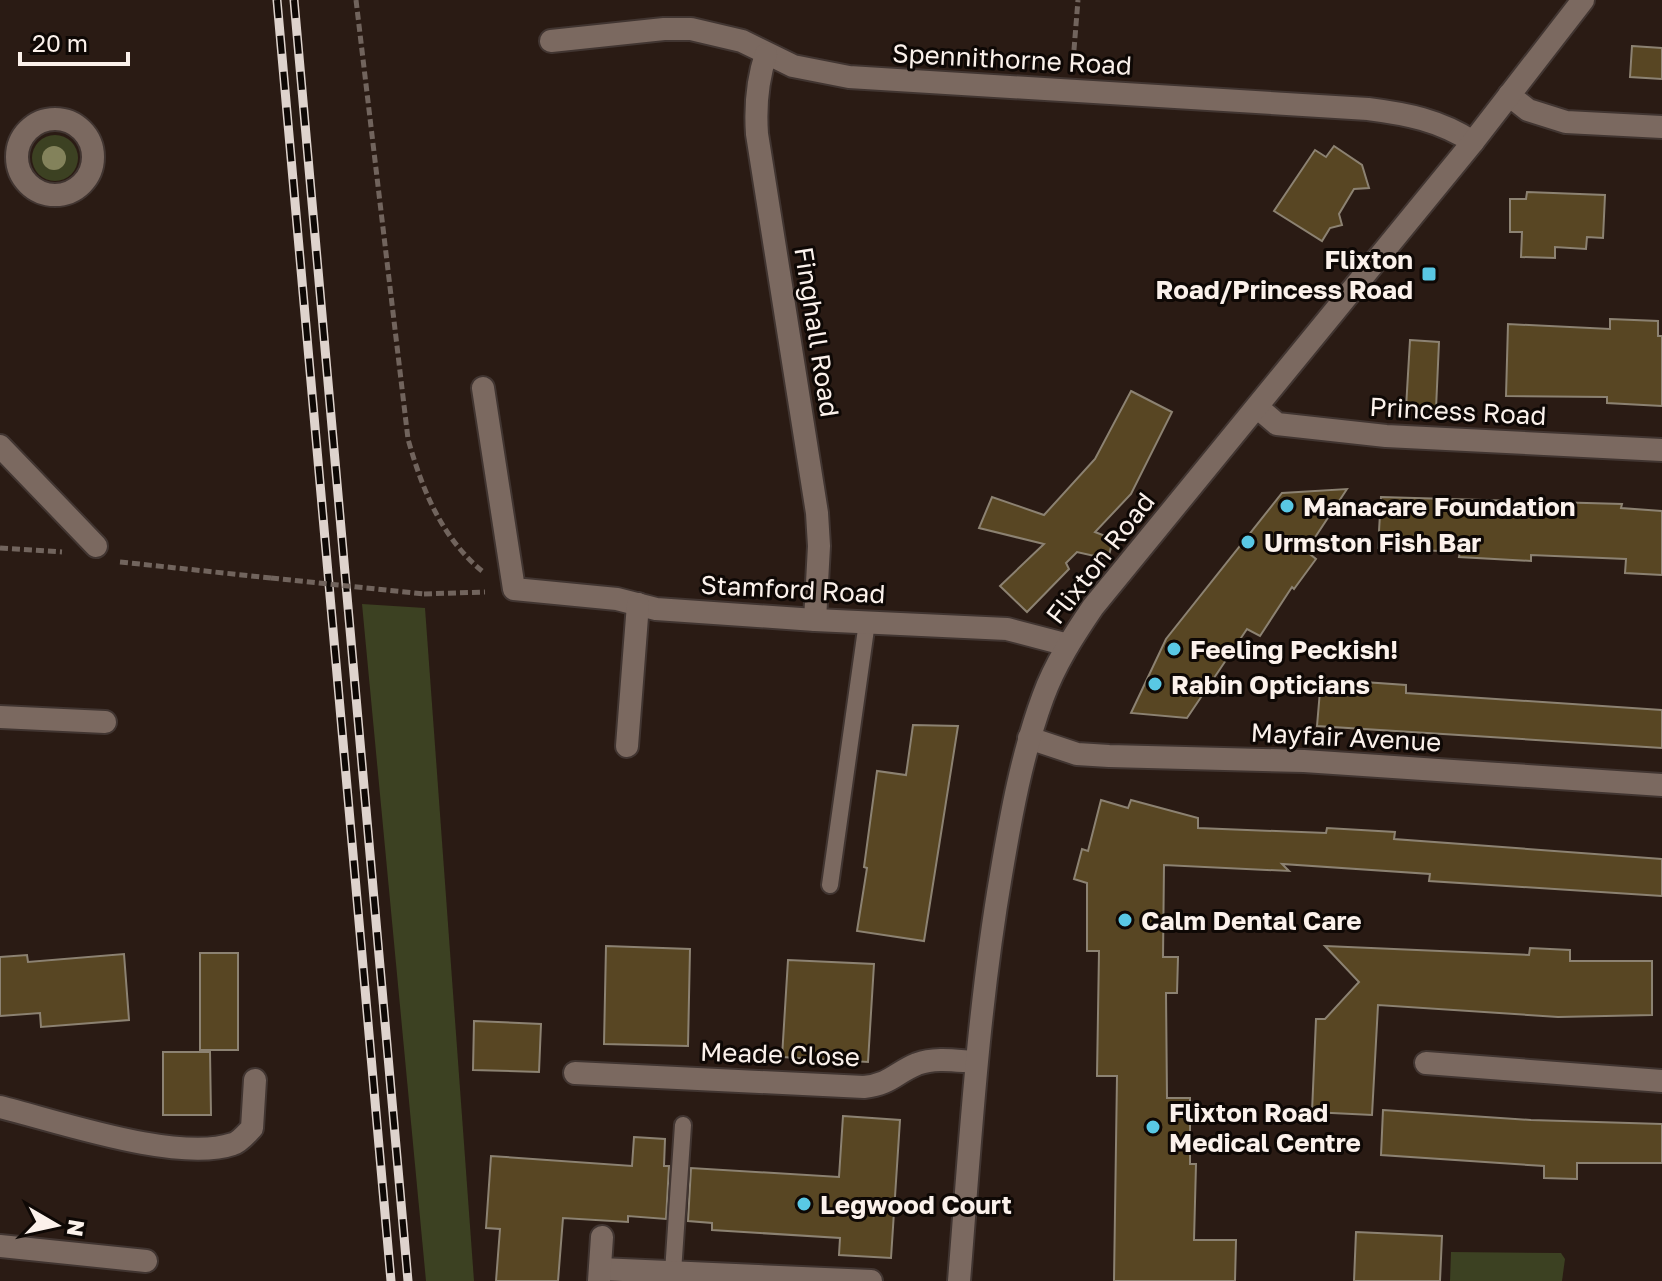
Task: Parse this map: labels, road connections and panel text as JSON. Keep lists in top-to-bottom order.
{
  "streets": {
    "street": [
      "Spennithorne Road",
      "Finghall Road",
      "Princess Road",
      "Flixton Road",
      "Stamford Road",
      "Mayfair Avenue",
      "Meade Close"
    ]
  },
  "crossings": [
    ["Spennithorne Road", "Finghall Road"],
    ["Spennithorne Road", "Flixton Road"],
    ["Finghall Road", "Stamford Road"],
    ["Princess Road", "Flixton Road"],
    ["Flixton Road", "Stamford Road"],
    ["Flixton Road", "Mayfair Avenue"],
    ["Flixton Road", "Meade Close"]
  ],
  "places": {
    "transit": ["Flixton Road/Princess Road"],
    "other": [
      "Manacare Foundation",
      "Urmston Fish Bar",
      "Feeling Peckish!",
      "Rabin Opticians",
      "Calm Dental Care",
      "Flixton Road Medical Centre",
      "Legwood Court"
    ]
  },
  "scale_bar": "20 m",
  "north": "right"
}
